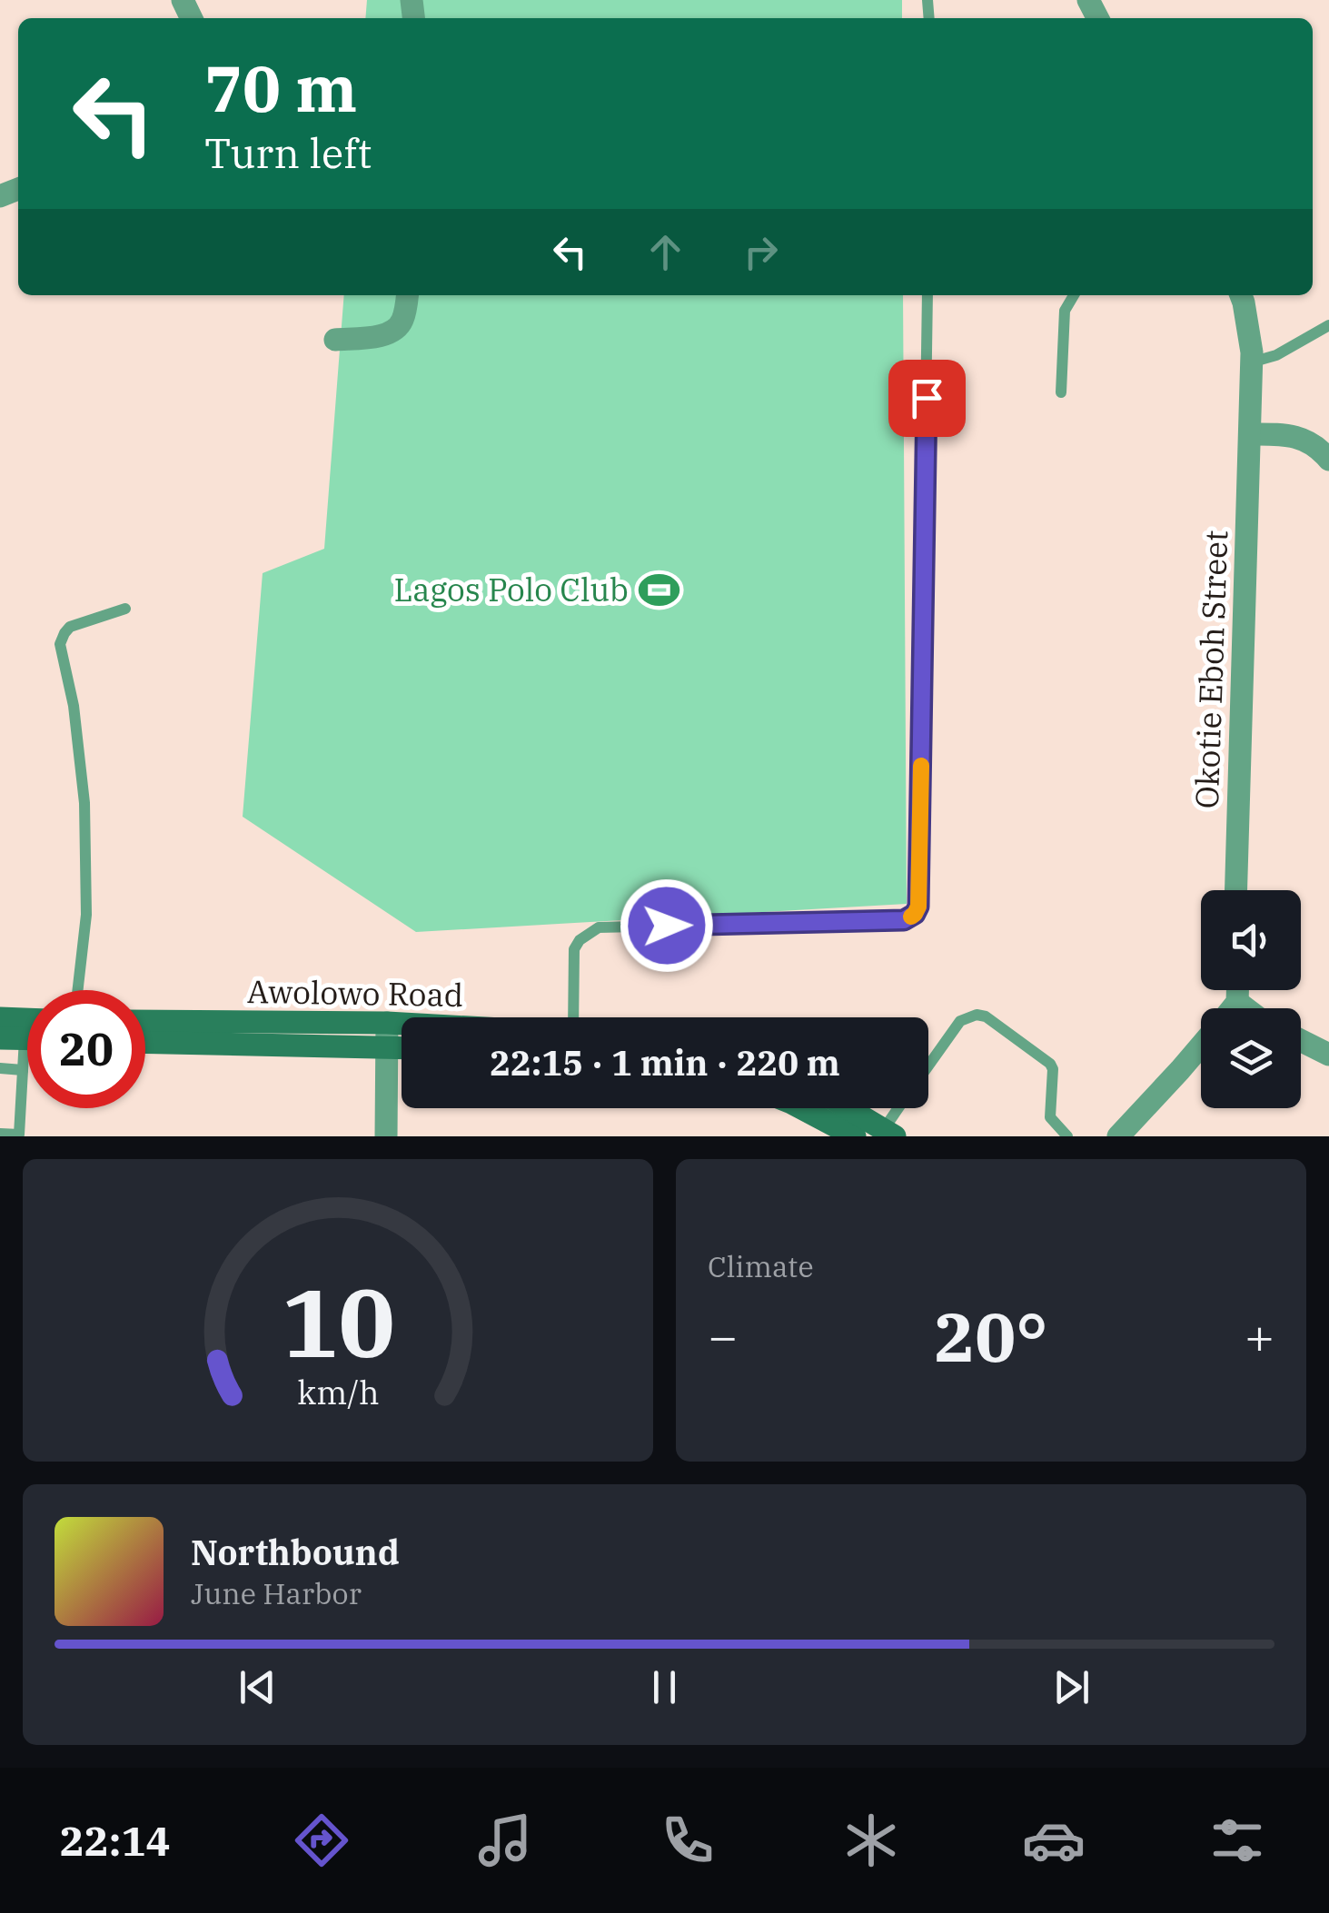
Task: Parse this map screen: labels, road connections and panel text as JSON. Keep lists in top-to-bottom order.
{
  "streets": {
    "main road": ["Awolowo Road"],
    "street": ["Okotie Eboh Street"]
  },
  "places": {
    "sports": ["Lagos Polo Club"]
  },
  "page": {
    "turn": ["70 m", "Turn left"],
    "limit": "20",
    "trip": "22:15 · 1 min · 220 m",
    "tile": "Climate",
    "heat": ["−", "20°", "+"],
    "song": ["Northbound", "June Harbor"],
    "tabs": "22:14",
    "gauge": ["10", "km/h"]
  }
}
